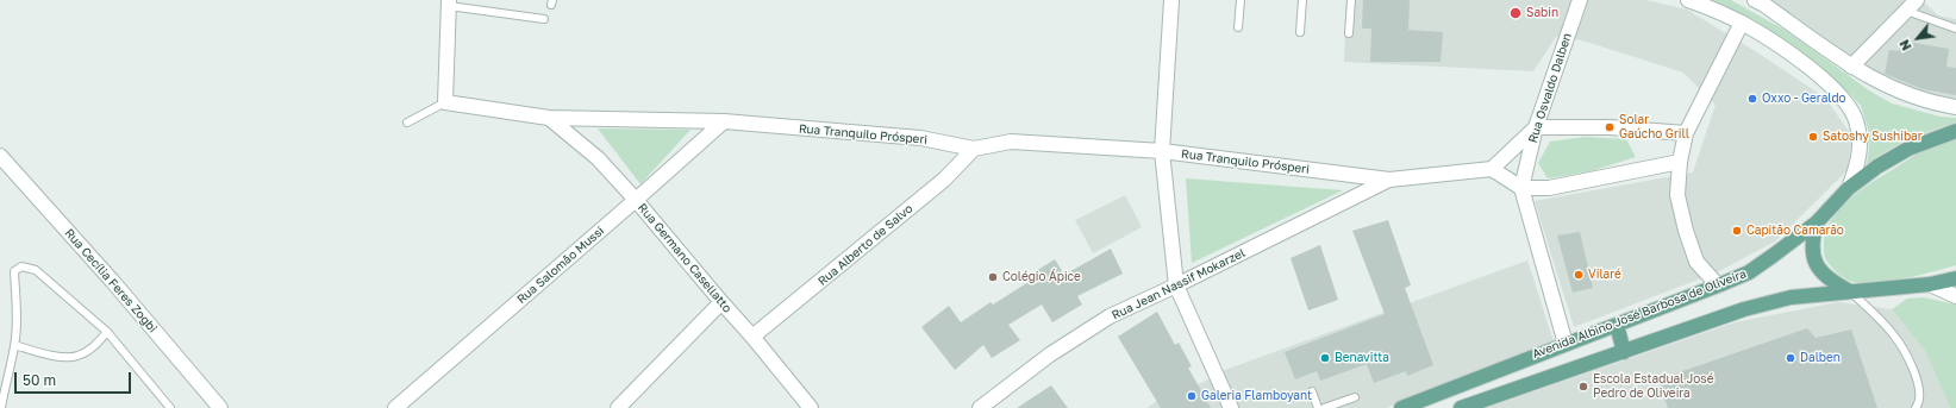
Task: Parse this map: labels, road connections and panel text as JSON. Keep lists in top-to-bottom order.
{
  "streets": {
    "main road": ["Avenida Albino José Barbosa de Oliveira"],
    "street": [
      "Rua Osvaldo Dalben",
      "Rua Tranquilo Prósperi",
      "Rua Alberto de Salvo",
      "Rua Germano Casellatto",
      "Rua Salomão Mussi",
      "Rua Cecília Feres Zogbi",
      "Rua Jean Nassif Mokarzel"
    ]
  },
  "crossings": [
    ["Rua Osvaldo Dalben", "Avenida Albino José Barbosa de Oliveira"],
    ["Rua Tranquilo Prósperi", "Rua Alberto de Salvo"],
    ["Rua Tranquilo Prósperi", "Rua Germano Casellatto"],
    ["Rua Tranquilo Prósperi", "Rua Salomão Mussi"],
    ["Rua Tranquilo Prósperi", "Rua Jean Nassif Mokarzel"],
    ["Rua Alberto de Salvo", "Rua Germano Casellatto"],
    ["Rua Germano Casellatto", "Rua Salomão Mussi"]
  ],
  "places": [
    "Sabin",
    "Oxxo - Geraldo",
    "Solar Gaúcho Grill",
    "Satoshy Sushibar",
    "Capitão Camarão",
    "Vilaré",
    "Colégio Ápice",
    "Benavitta",
    "Dalben",
    "Escola Estadual José Pedro de Oliveira",
    "Galeria Flamboyant"
  ],
  "scale_bar": "50 m",
  "north": "bottom left"
}
